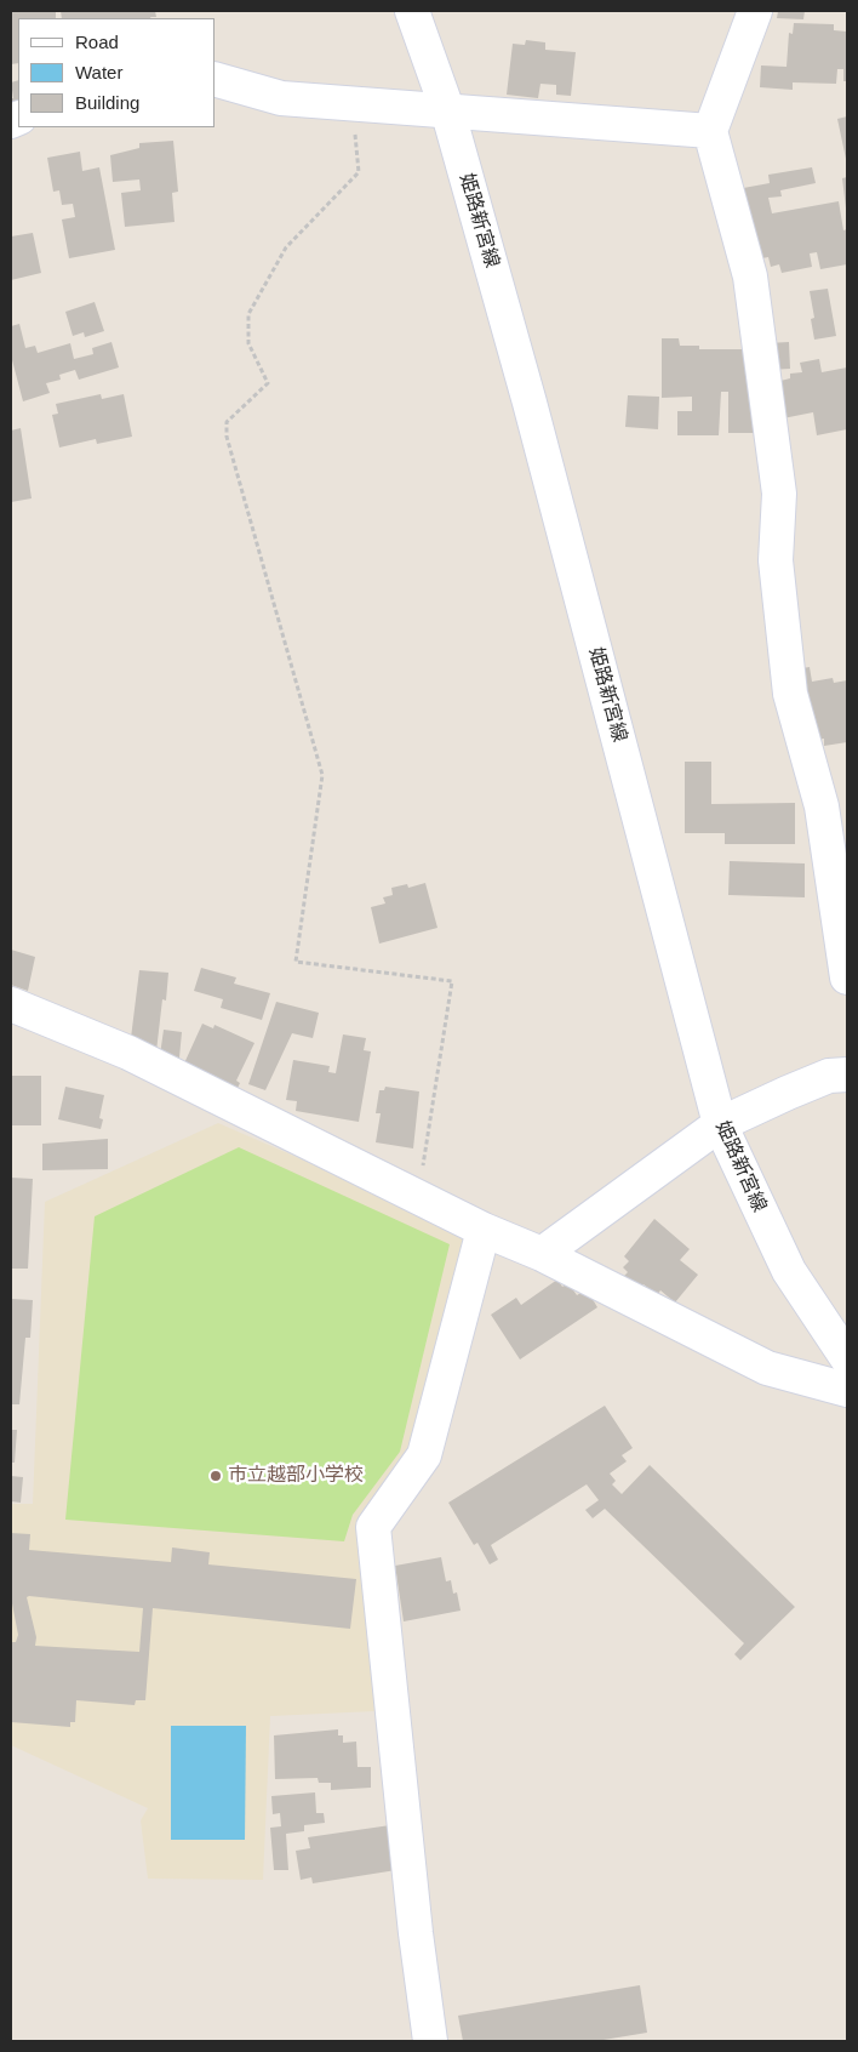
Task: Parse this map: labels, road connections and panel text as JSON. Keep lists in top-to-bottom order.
{
  "streets": {
    "street": ["姫路新宮線"]
  },
  "places": ["市立越部小学校"],
  "legend": ["Road", "Water", "Building"]
}
